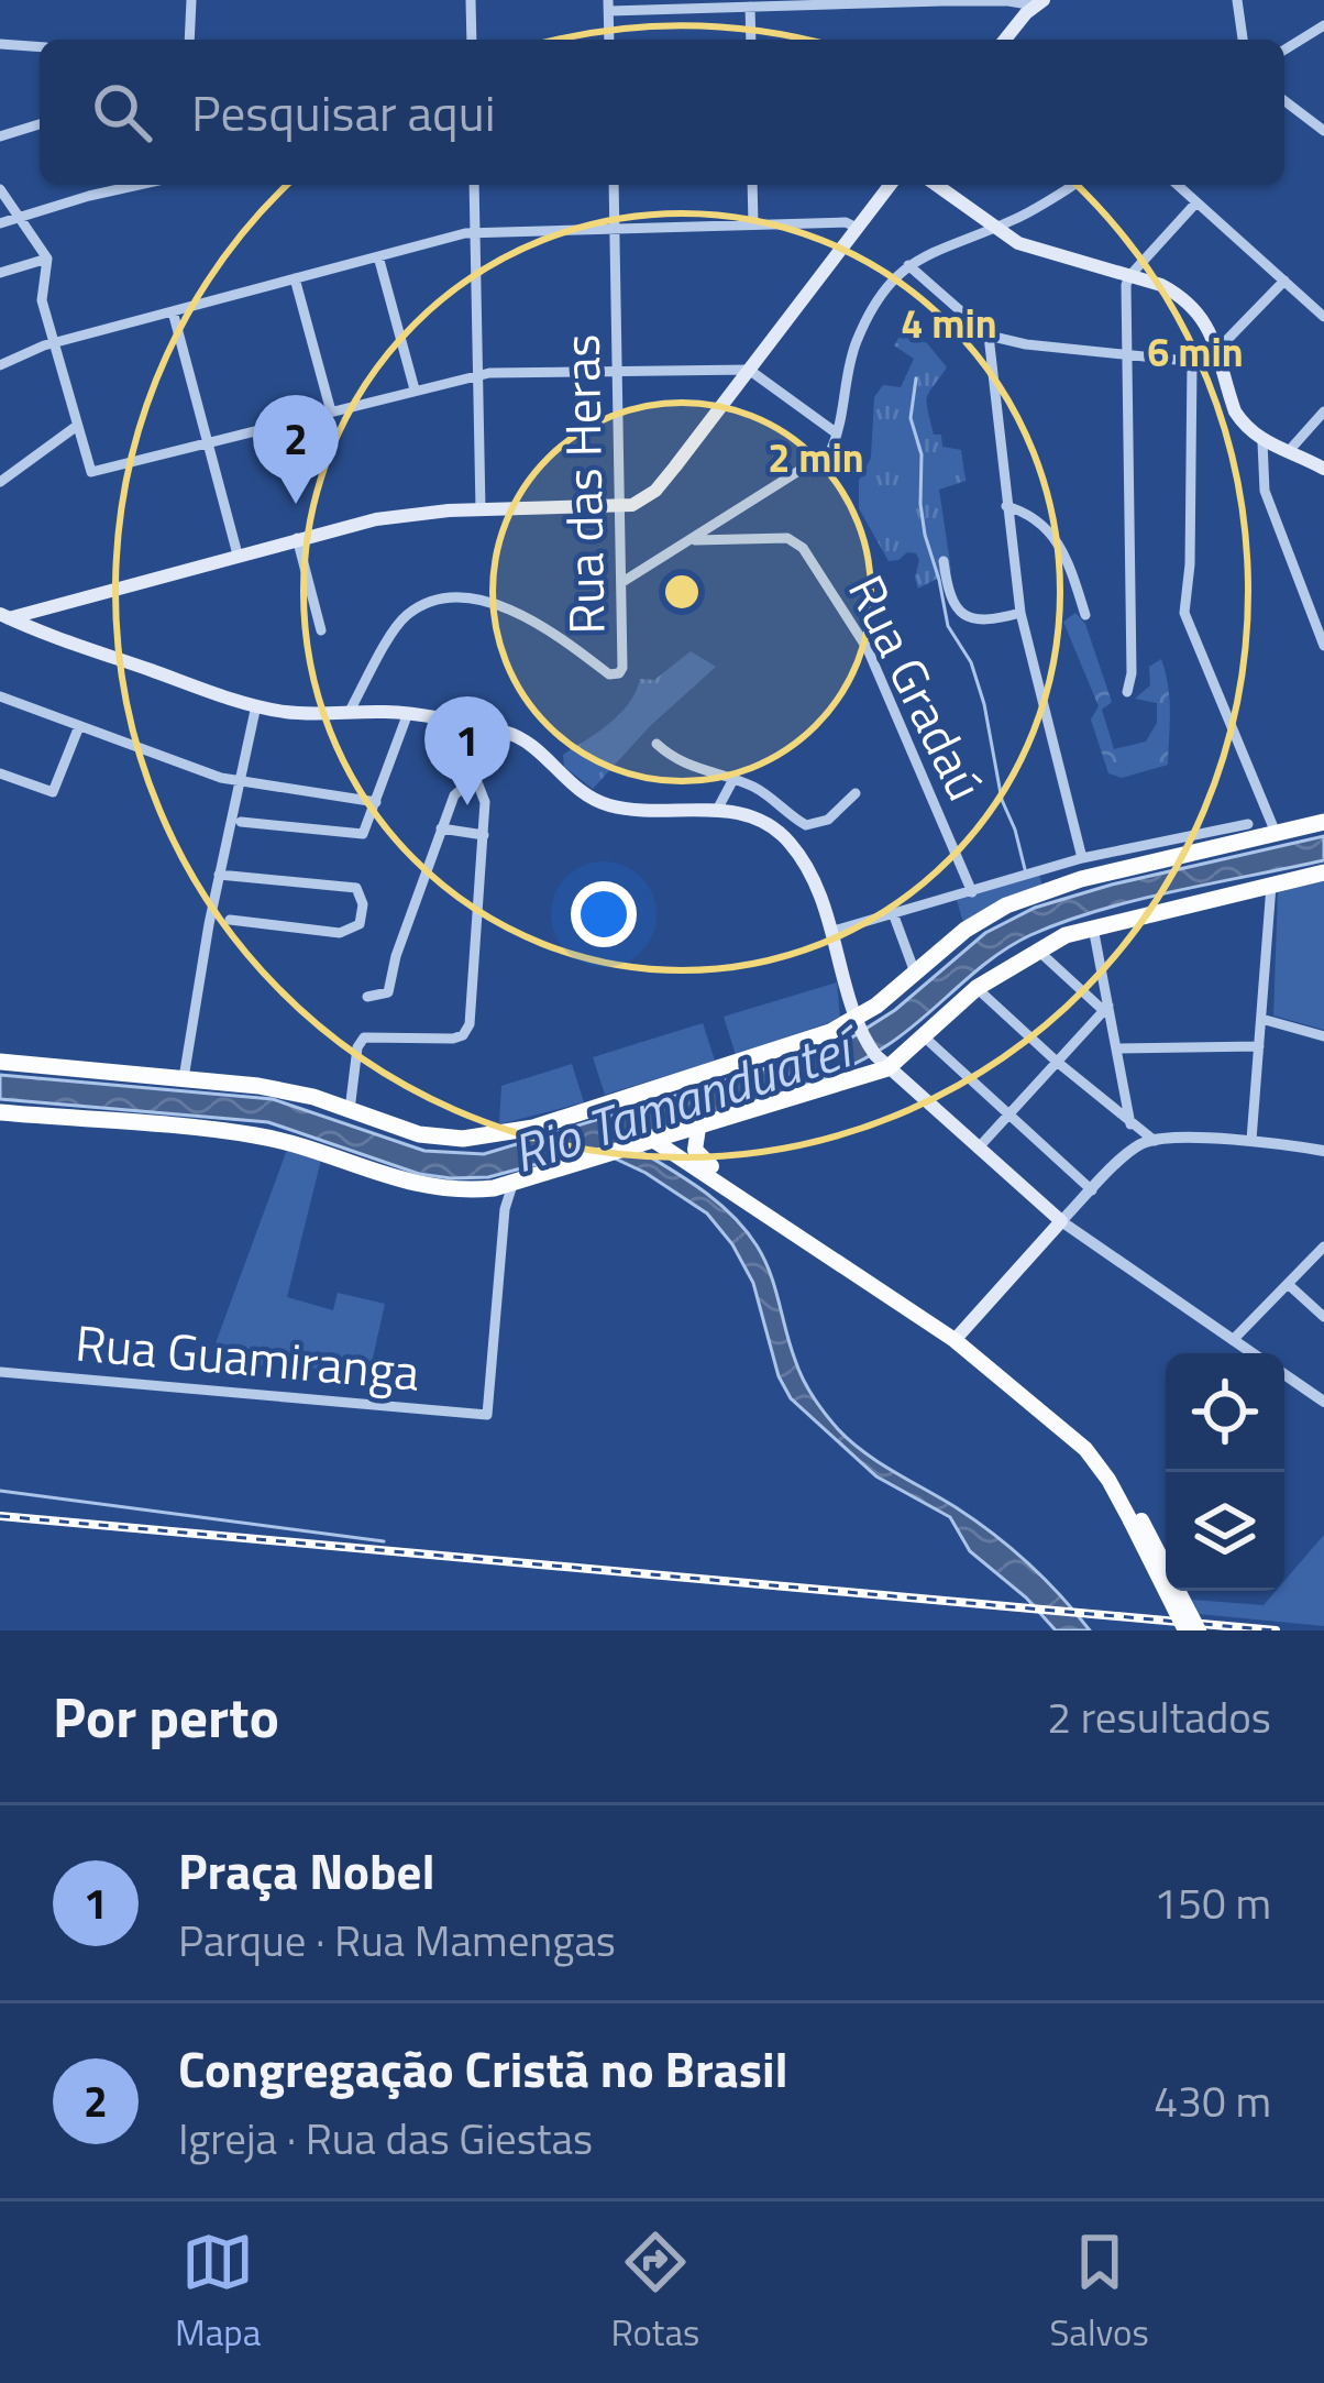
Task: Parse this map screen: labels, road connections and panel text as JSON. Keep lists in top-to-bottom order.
{
  "streets": {
    "street": ["Rua das Heras", "Rua Gradaú", "Rua Guamiranga"]
  },
  "water": ["Rio Tamanduateí"],
  "page": {
    "search": "Pesquisar aqui",
    "pins": ["2", "1"],
    "heading": ["Por perto", "2 resultados"],
    "list": [
      {
        "mark": "1",
        "name": "Praça Nobel",
        "note": "Parque · Rua Mamengas",
        "value": "150 m"
      },
      {
        "mark": "2",
        "name": "Congregação Cristã no Brasil",
        "note": "Igreja · Rua das Giestas",
        "value": "430 m"
      }
    ],
    "nav": ["Mapa", "Rotas", "Salvos"]
  },
  "rings": ["4 min", "6 min", "2 min"]
}
